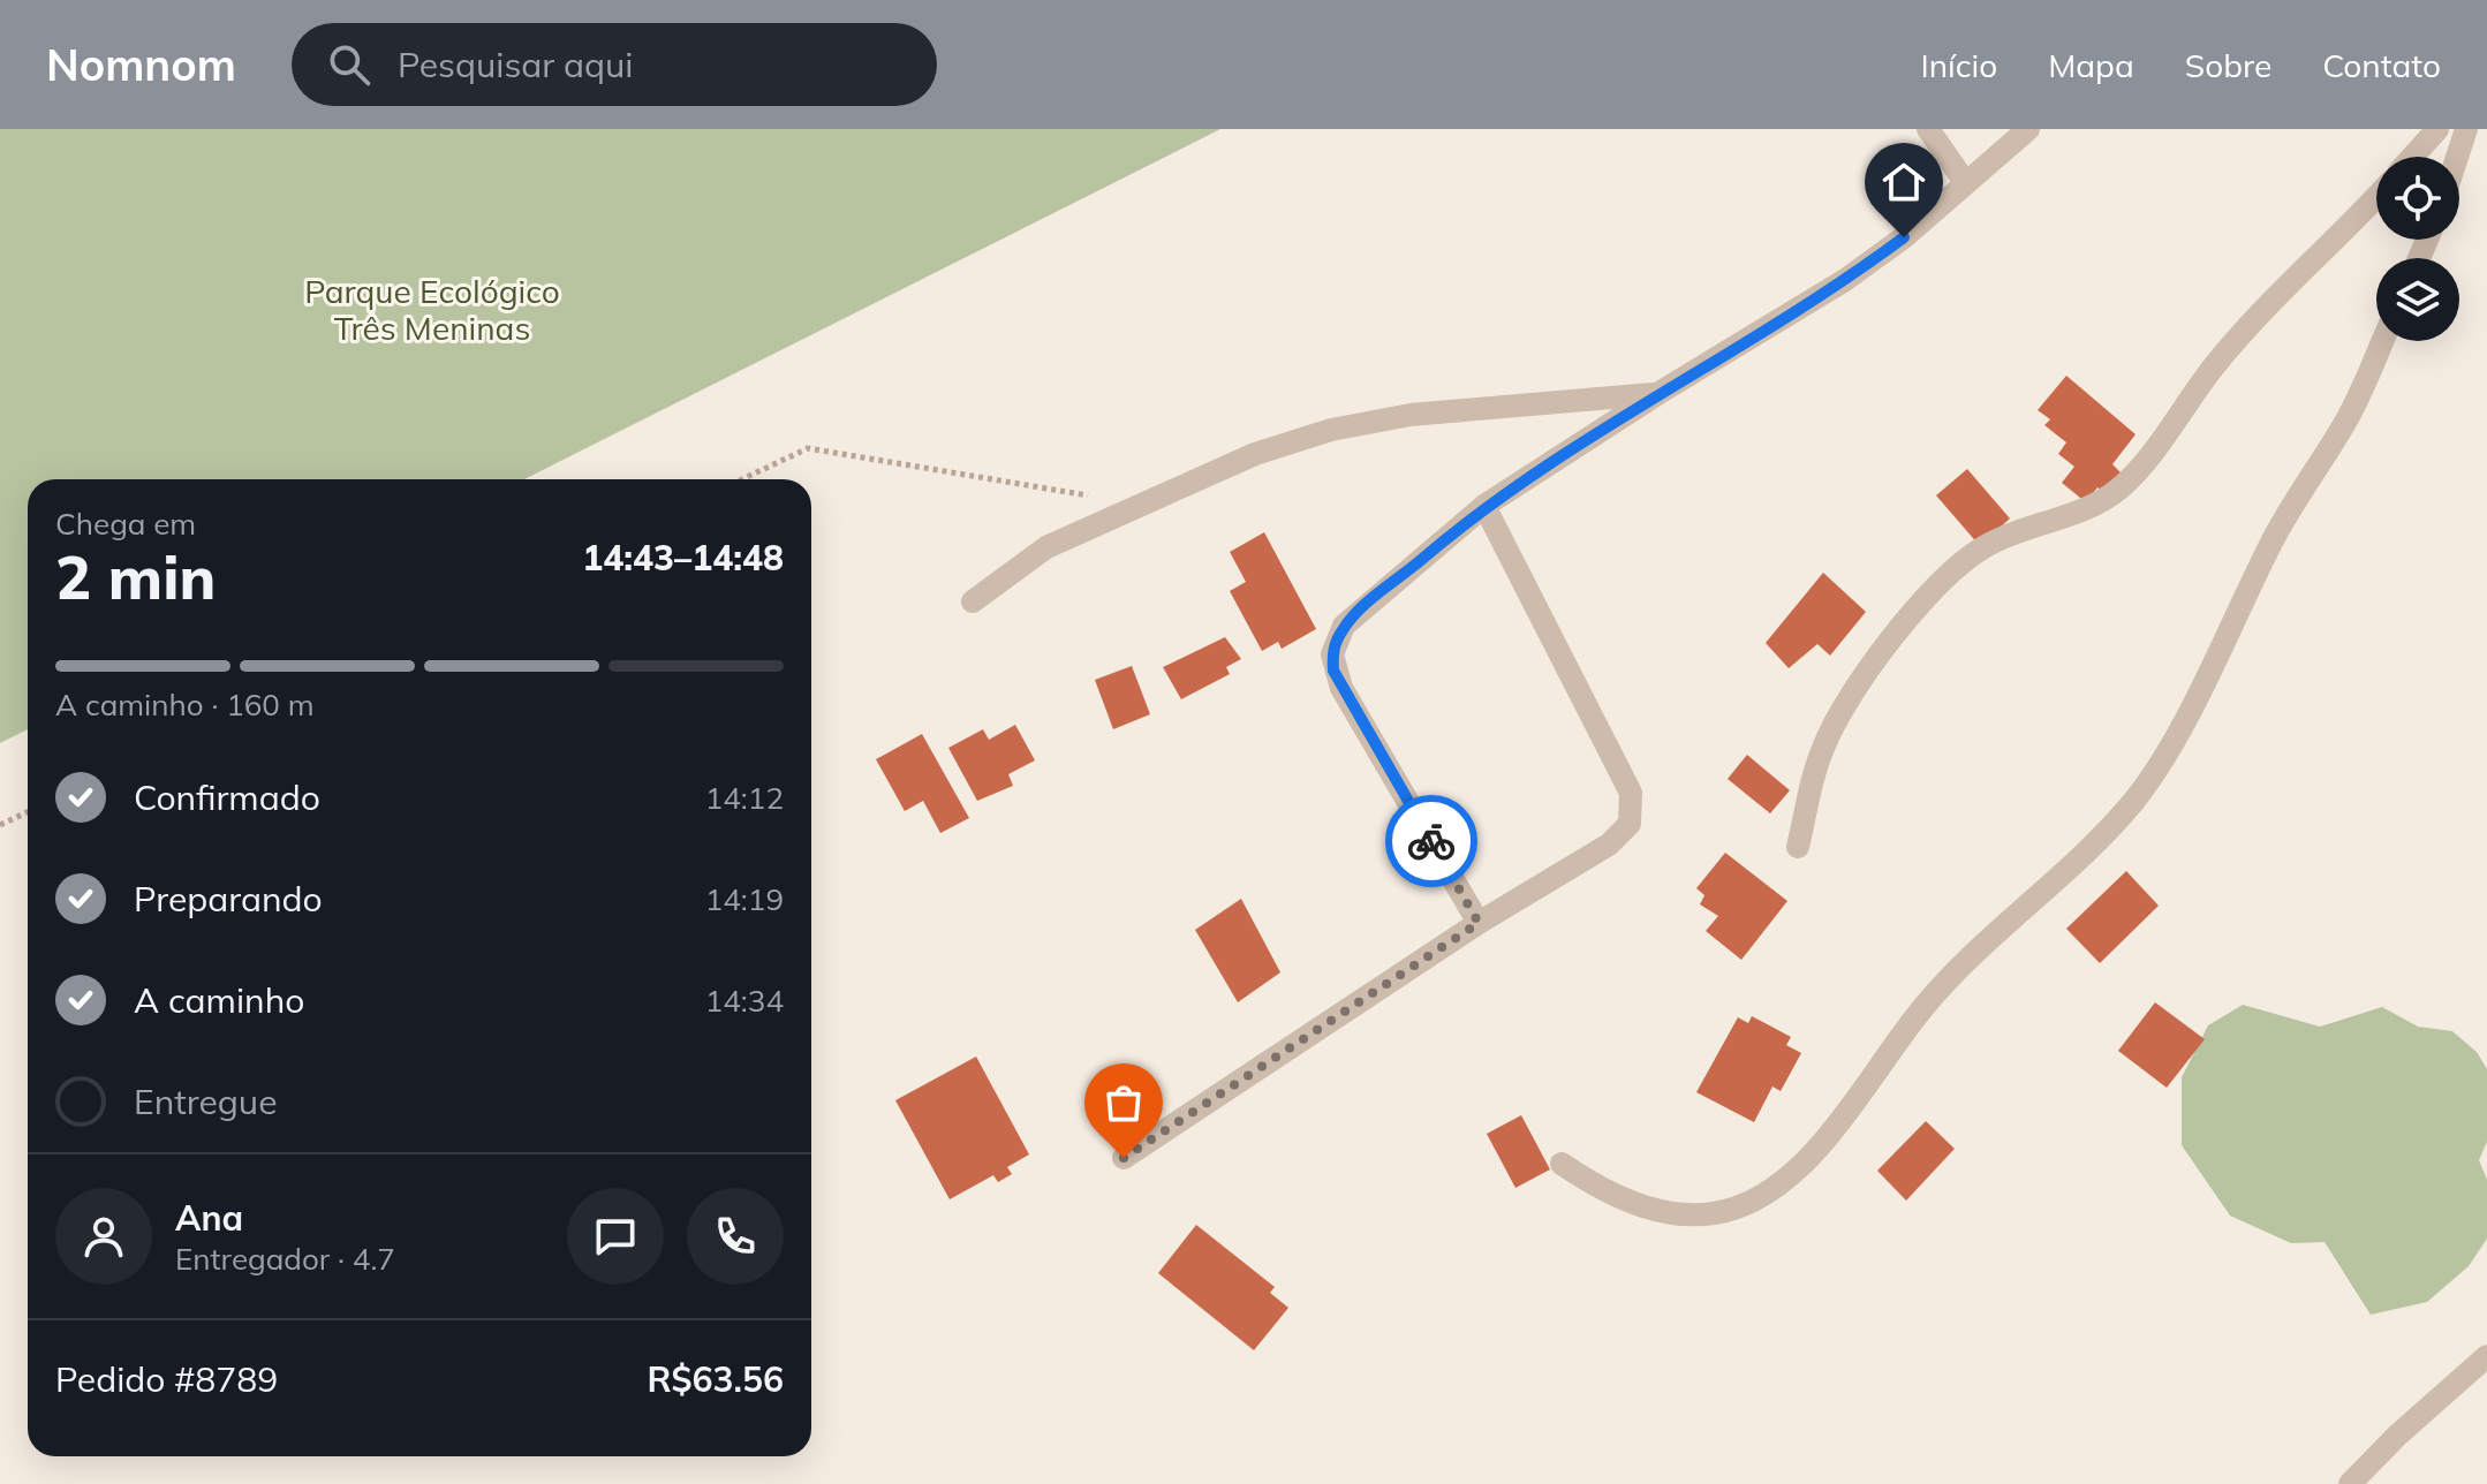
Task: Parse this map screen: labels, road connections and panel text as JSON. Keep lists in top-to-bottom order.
{
  "parks": ["Parque Ecológico Três Meninas"],
  "page": {
    "header": "Nomnom",
    "search": "Pesquisar aqui",
    "nav": [
      "Início",
      "Mapa",
      "Sobre",
      "Contato"
    ],
    "heading": ["2 min", "Chega em", "14:43–14:48"],
    "panel": [
      "Ana",
      "Entregador · 4.7",
      "Pedido #8789",
      "R$63.56"
    ],
    "bar": "A caminho · 160 m",
    "list": [
      ["Confirmado", "14:12"],
      ["Preparando", "14:19"],
      ["A caminho", "14:34"],
      "Entregue"
    ]
  }
}
